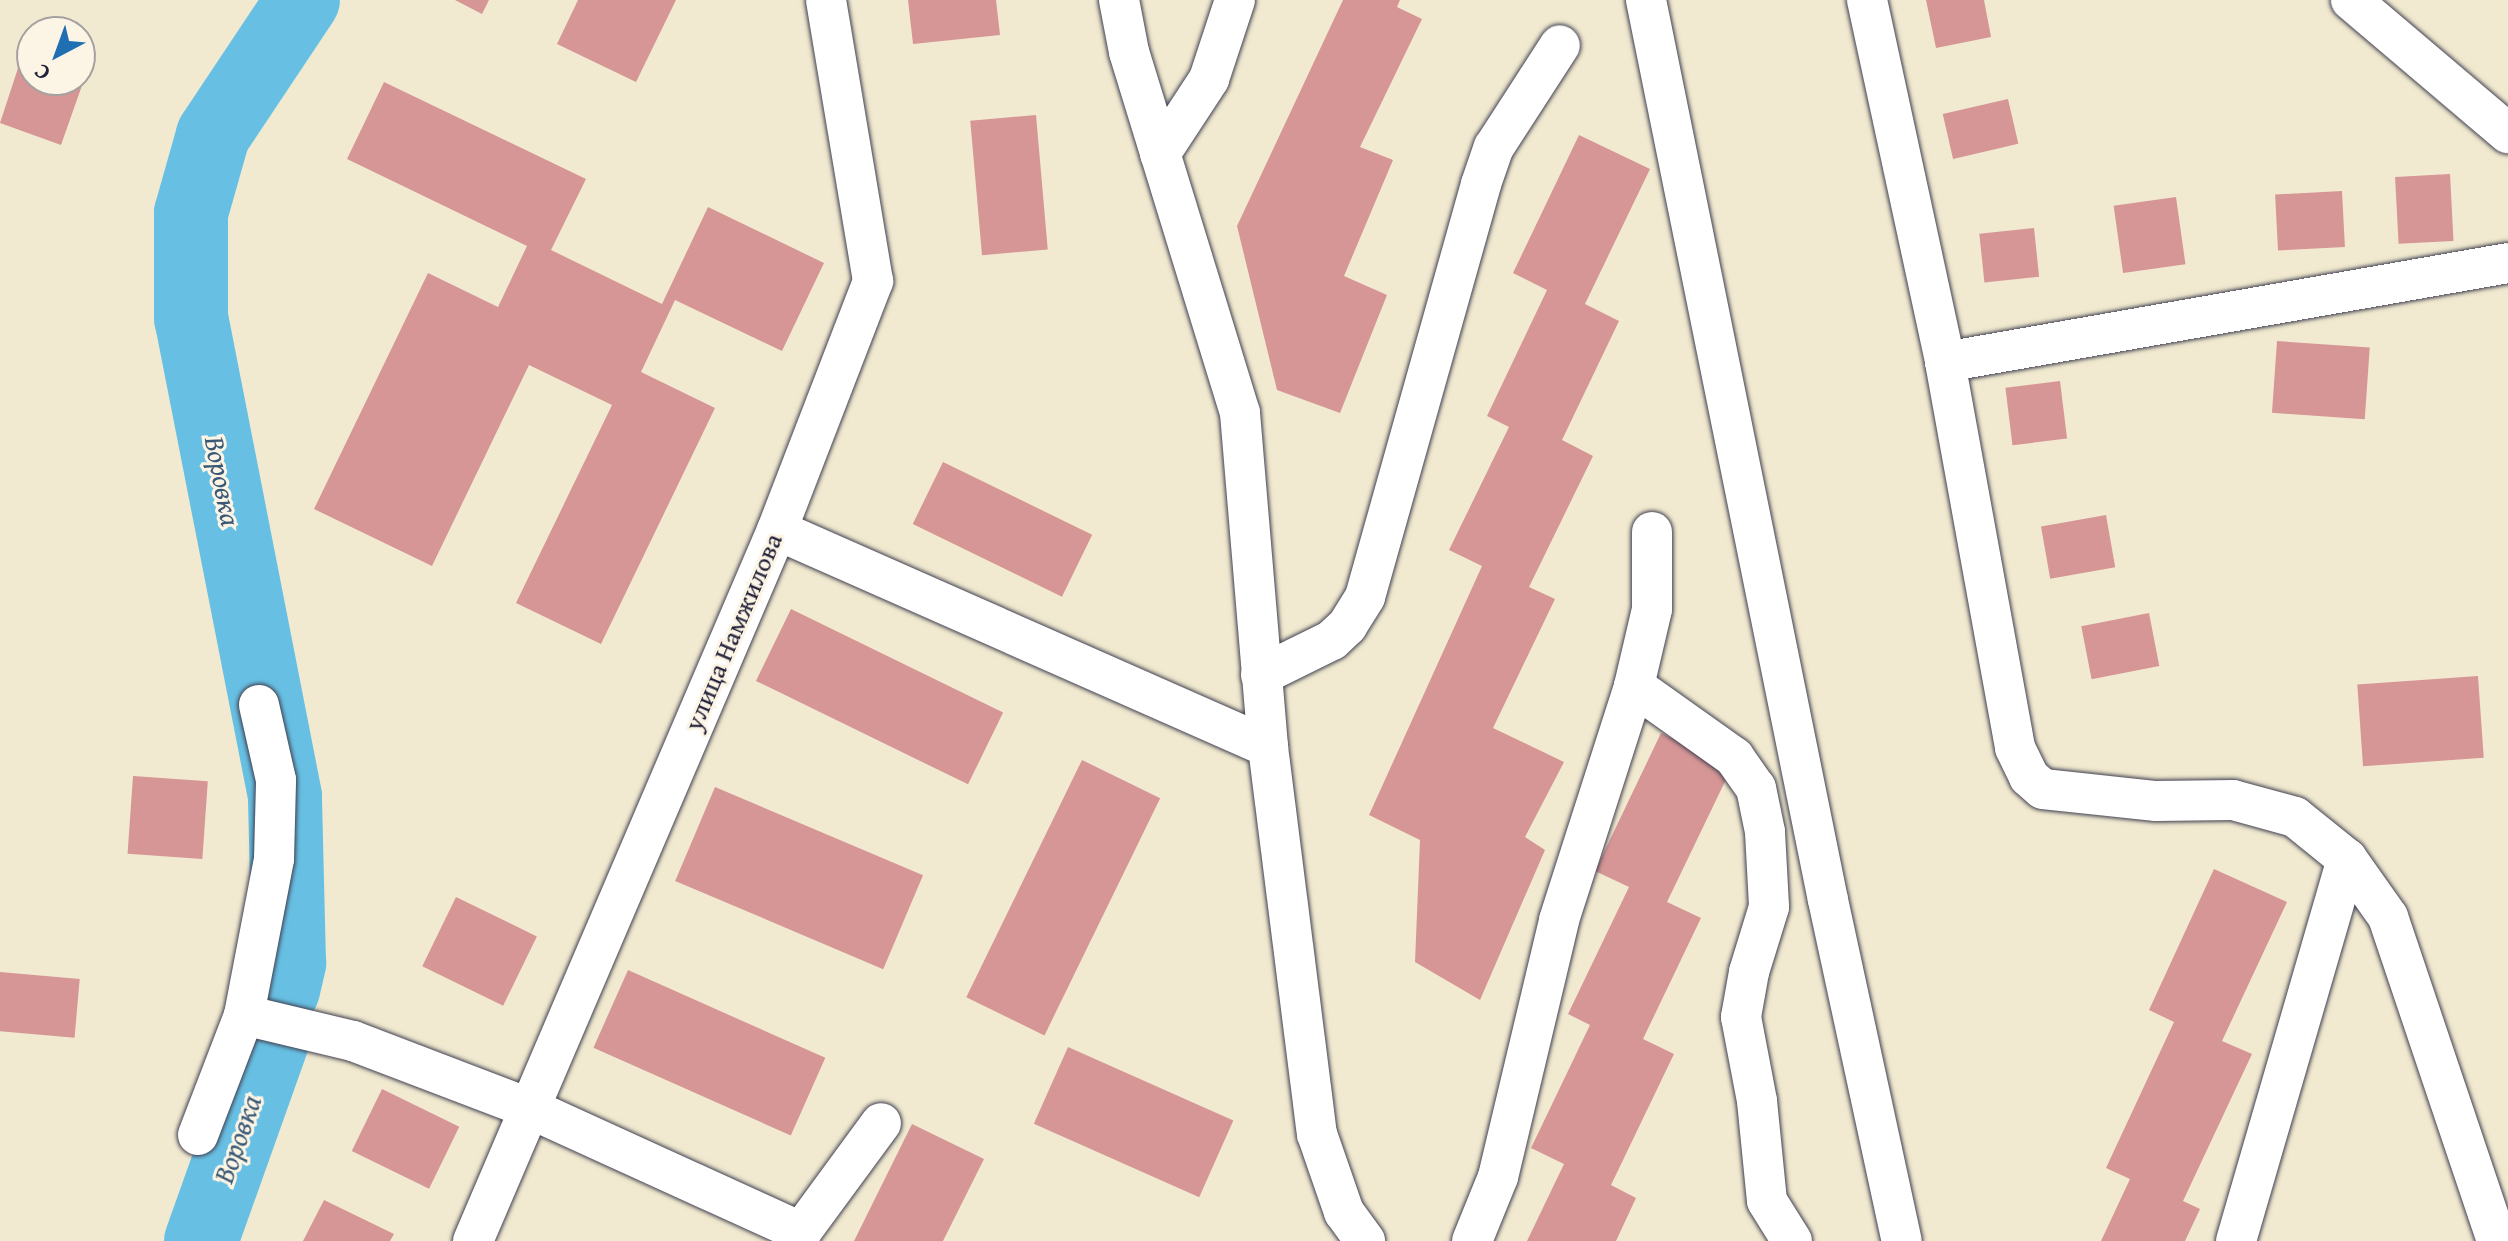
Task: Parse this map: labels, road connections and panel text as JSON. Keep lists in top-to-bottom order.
{
  "streets": {
    "street": ["улица Намжилова"]
  },
  "water": ["Воровка"],
  "north": "bottom left"
}
